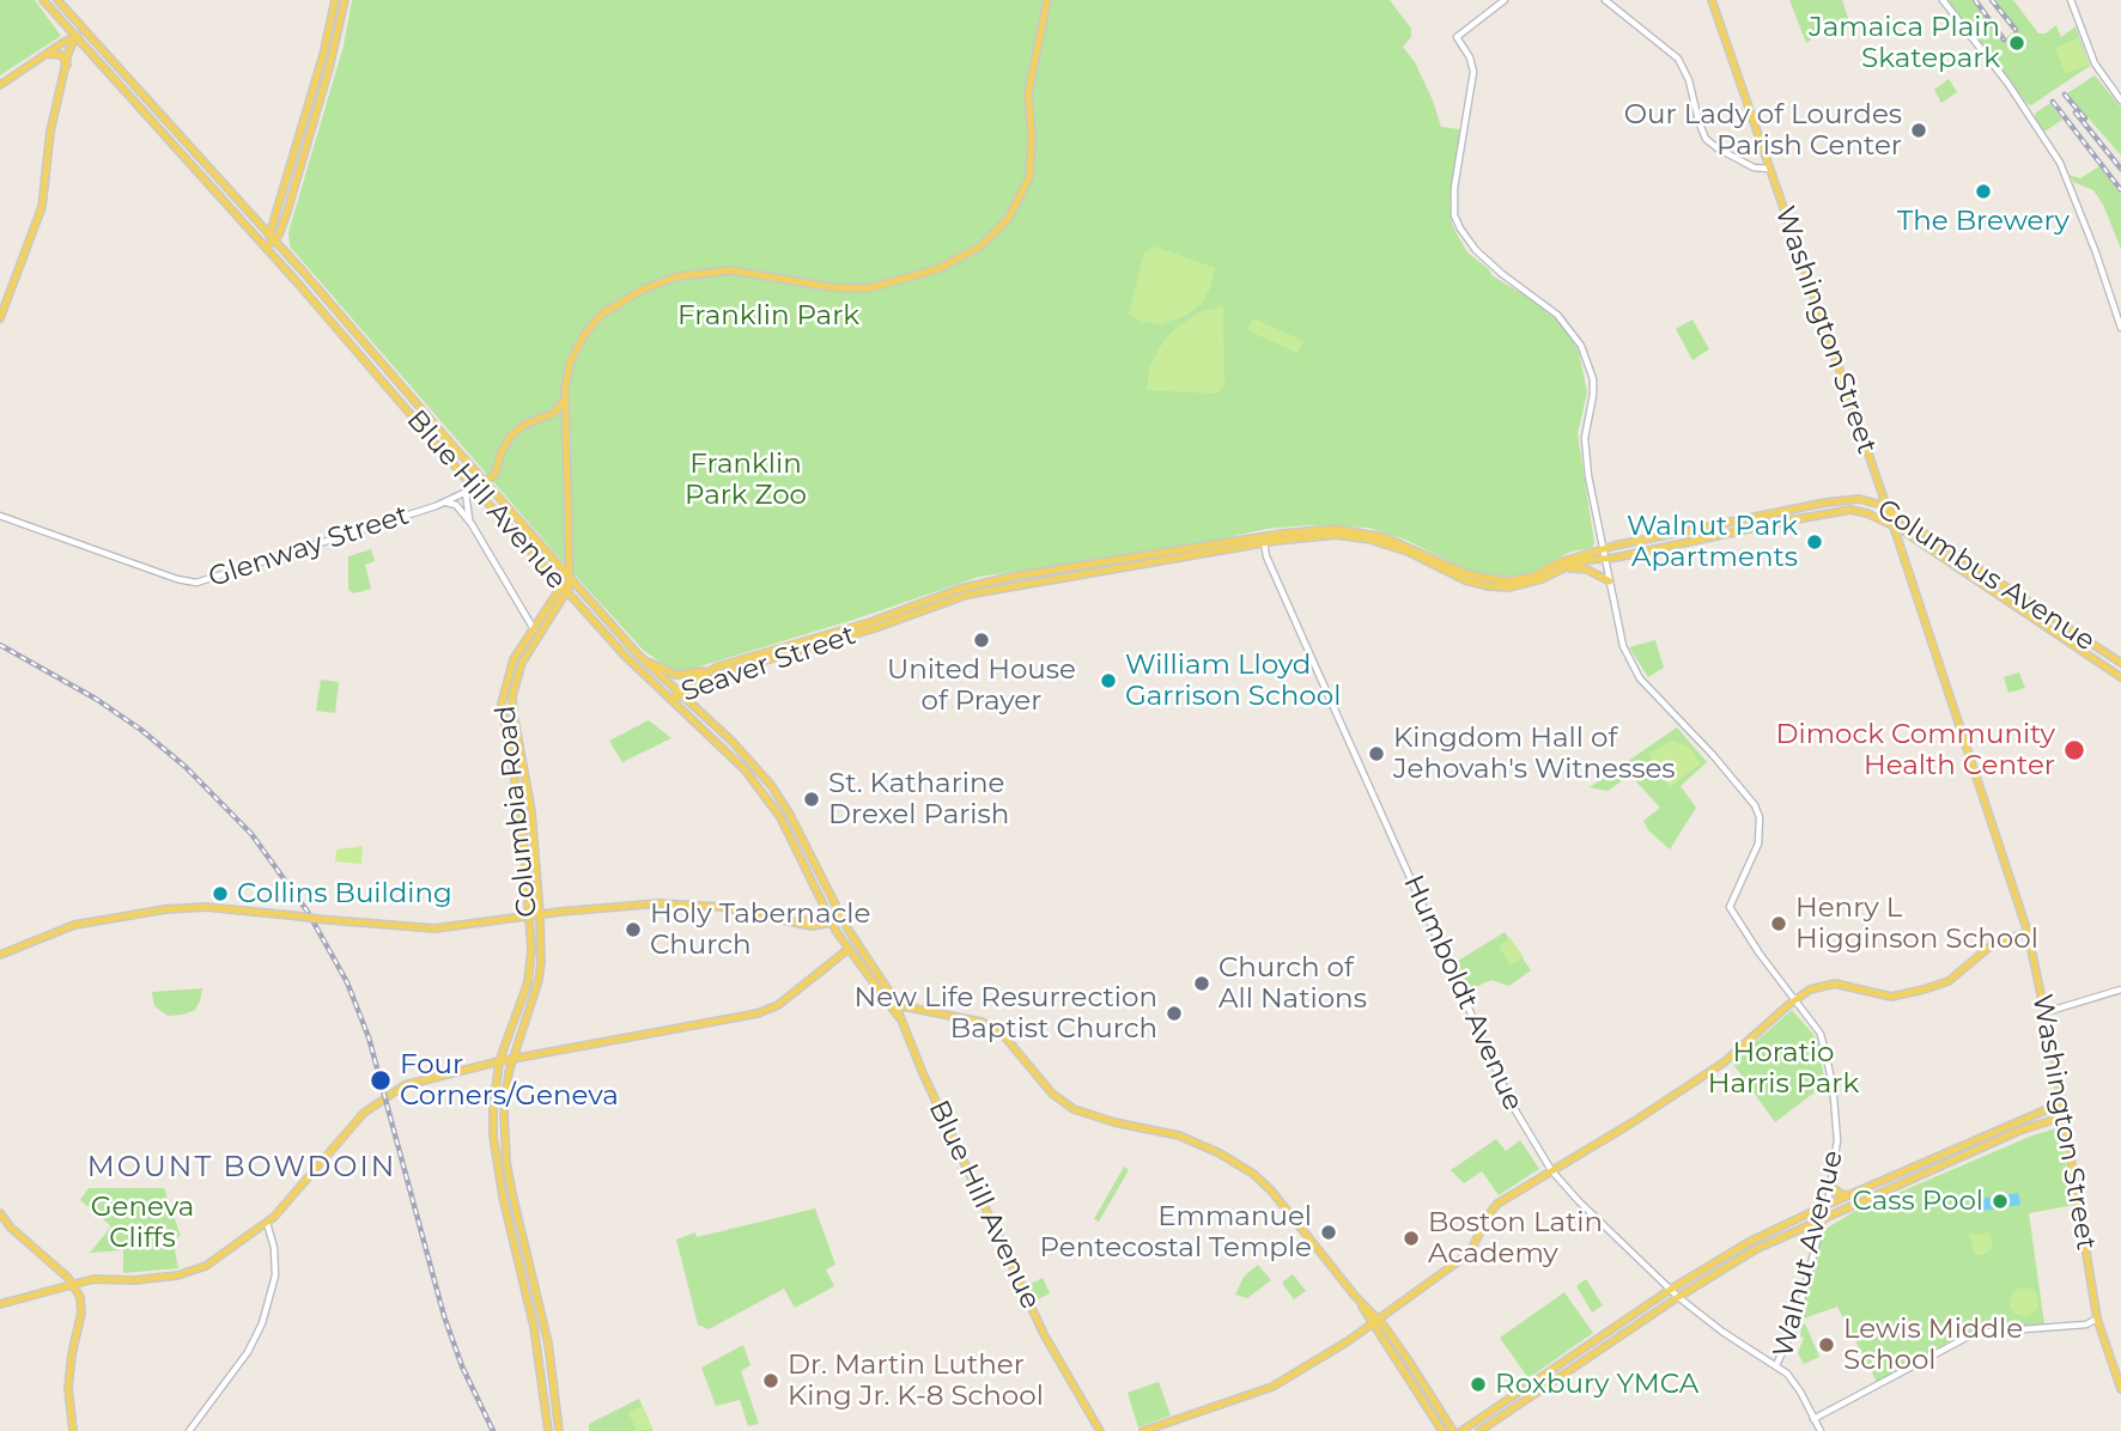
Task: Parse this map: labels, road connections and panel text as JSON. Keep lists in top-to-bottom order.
{
  "streets": {
    "main road": [
      "Washington Street",
      "Blue Hill Avenue",
      "Columbus Avenue",
      "Seaver Street",
      "Columbia Road"
    ],
    "street": ["Glenway Street", "Humboldt Avenue", "Walnut Avenue"]
  },
  "crossings": [
    ["Washington Street", "Columbus Avenue"],
    ["Blue Hill Avenue", "Glenway Street"],
    ["Blue Hill Avenue", "Seaver Street"],
    ["Blue Hill Avenue", "Columbia Road"],
    ["Columbus Avenue", "Seaver Street"],
    ["Columbus Avenue", "Walnut Avenue"],
    ["Seaver Street", "Humboldt Avenue"],
    ["Seaver Street", "Walnut Avenue"],
    ["Humboldt Avenue", "Walnut Avenue"]
  ],
  "districts": ["MOUNT BOWDOIN"],
  "parks": [
    "Franklin Park",
    "Franklin Park Zoo",
    "Horatio Harris Park",
    "Geneva Cliffs"
  ],
  "places": [
    "Jamaica Plain Skatepark",
    "Our Lady of Lourdes Parish Center",
    "The Brewery",
    "Walnut Park Apartments",
    "United House of Prayer",
    "William Lloyd Garrison School",
    "Dimock Community Health Center",
    "Kingdom Hall of Jehovah's Witnesses",
    "St. Katharine Drexel Parish",
    "Collins Building",
    "Henry L Higginson School",
    "Holy Tabernacle Church",
    "Church of All Nations",
    "New Life Resurrection Baptist Church",
    "Four Corners/Geneva",
    "Cass Pool",
    "Emmanuel Pentecostal Temple",
    "Boston Latin Academy",
    "Lewis Middle School",
    "Dr. Martin Luther King Jr. K-8 School",
    "Roxbury YMCA"
  ]
}
